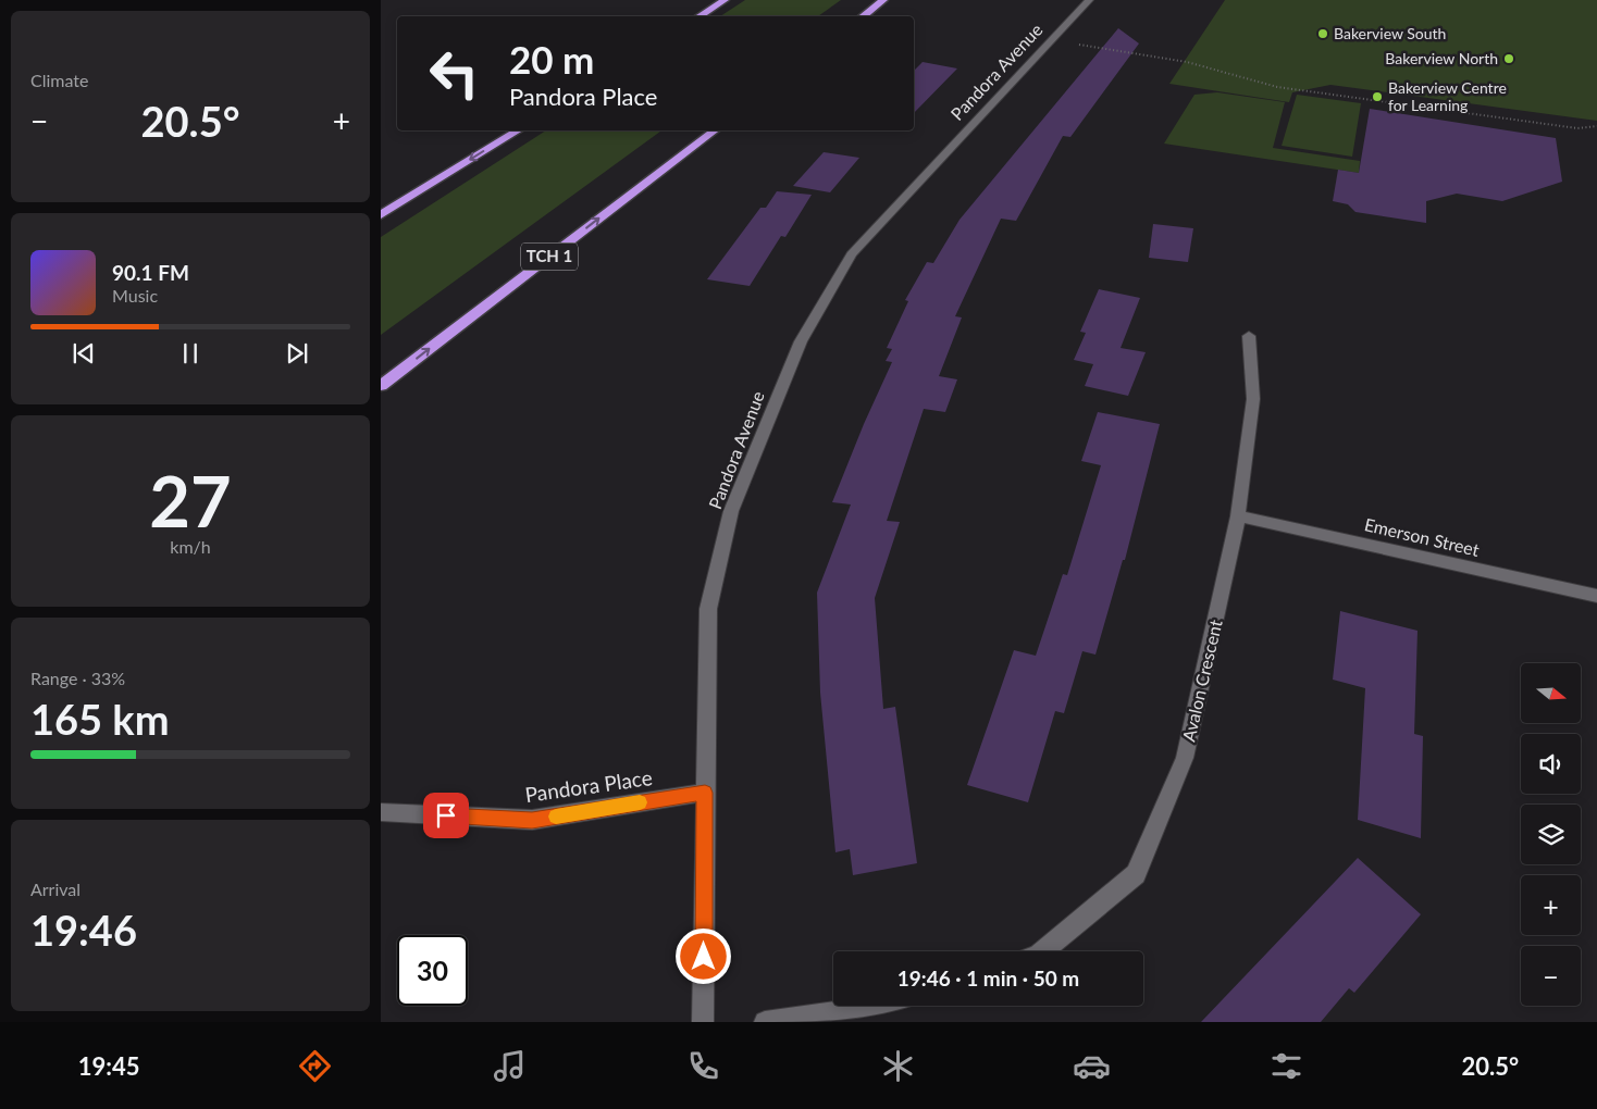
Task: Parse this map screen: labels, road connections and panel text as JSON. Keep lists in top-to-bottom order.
{
  "streets": {
    "highway": ["TCH 1"],
    "street": [
      "Pandora Avenue",
      "Emerson Street",
      "Avalon Crescent",
      "Pandora Place"
    ]
  },
  "crossings": [
    ["Pandora Avenue", "Pandora Place"],
    ["Emerson Street", "Avalon Crescent"]
  ],
  "places": ["Bakerview South", "Bakerview North", "Bakerview Centre for Learning"],
  "north": "right",
  "page": {
    "tile": [
      "Climate",
      ["27", "km/h"],
      ["Range · 33%", "165 km"],
      ["Arrival", "19:46"]
    ],
    "turn": ["20 m", "Pandora Place"],
    "heat": ["−", "20.5°", "+"],
    "song": ["90.1 FM", "Music"],
    "map_buttons": ["+", "−"],
    "limit": "30",
    "trip": "19:46 · 1 min · 50 m",
    "tabs": ["19:45", "20.5°"]
  }
}
